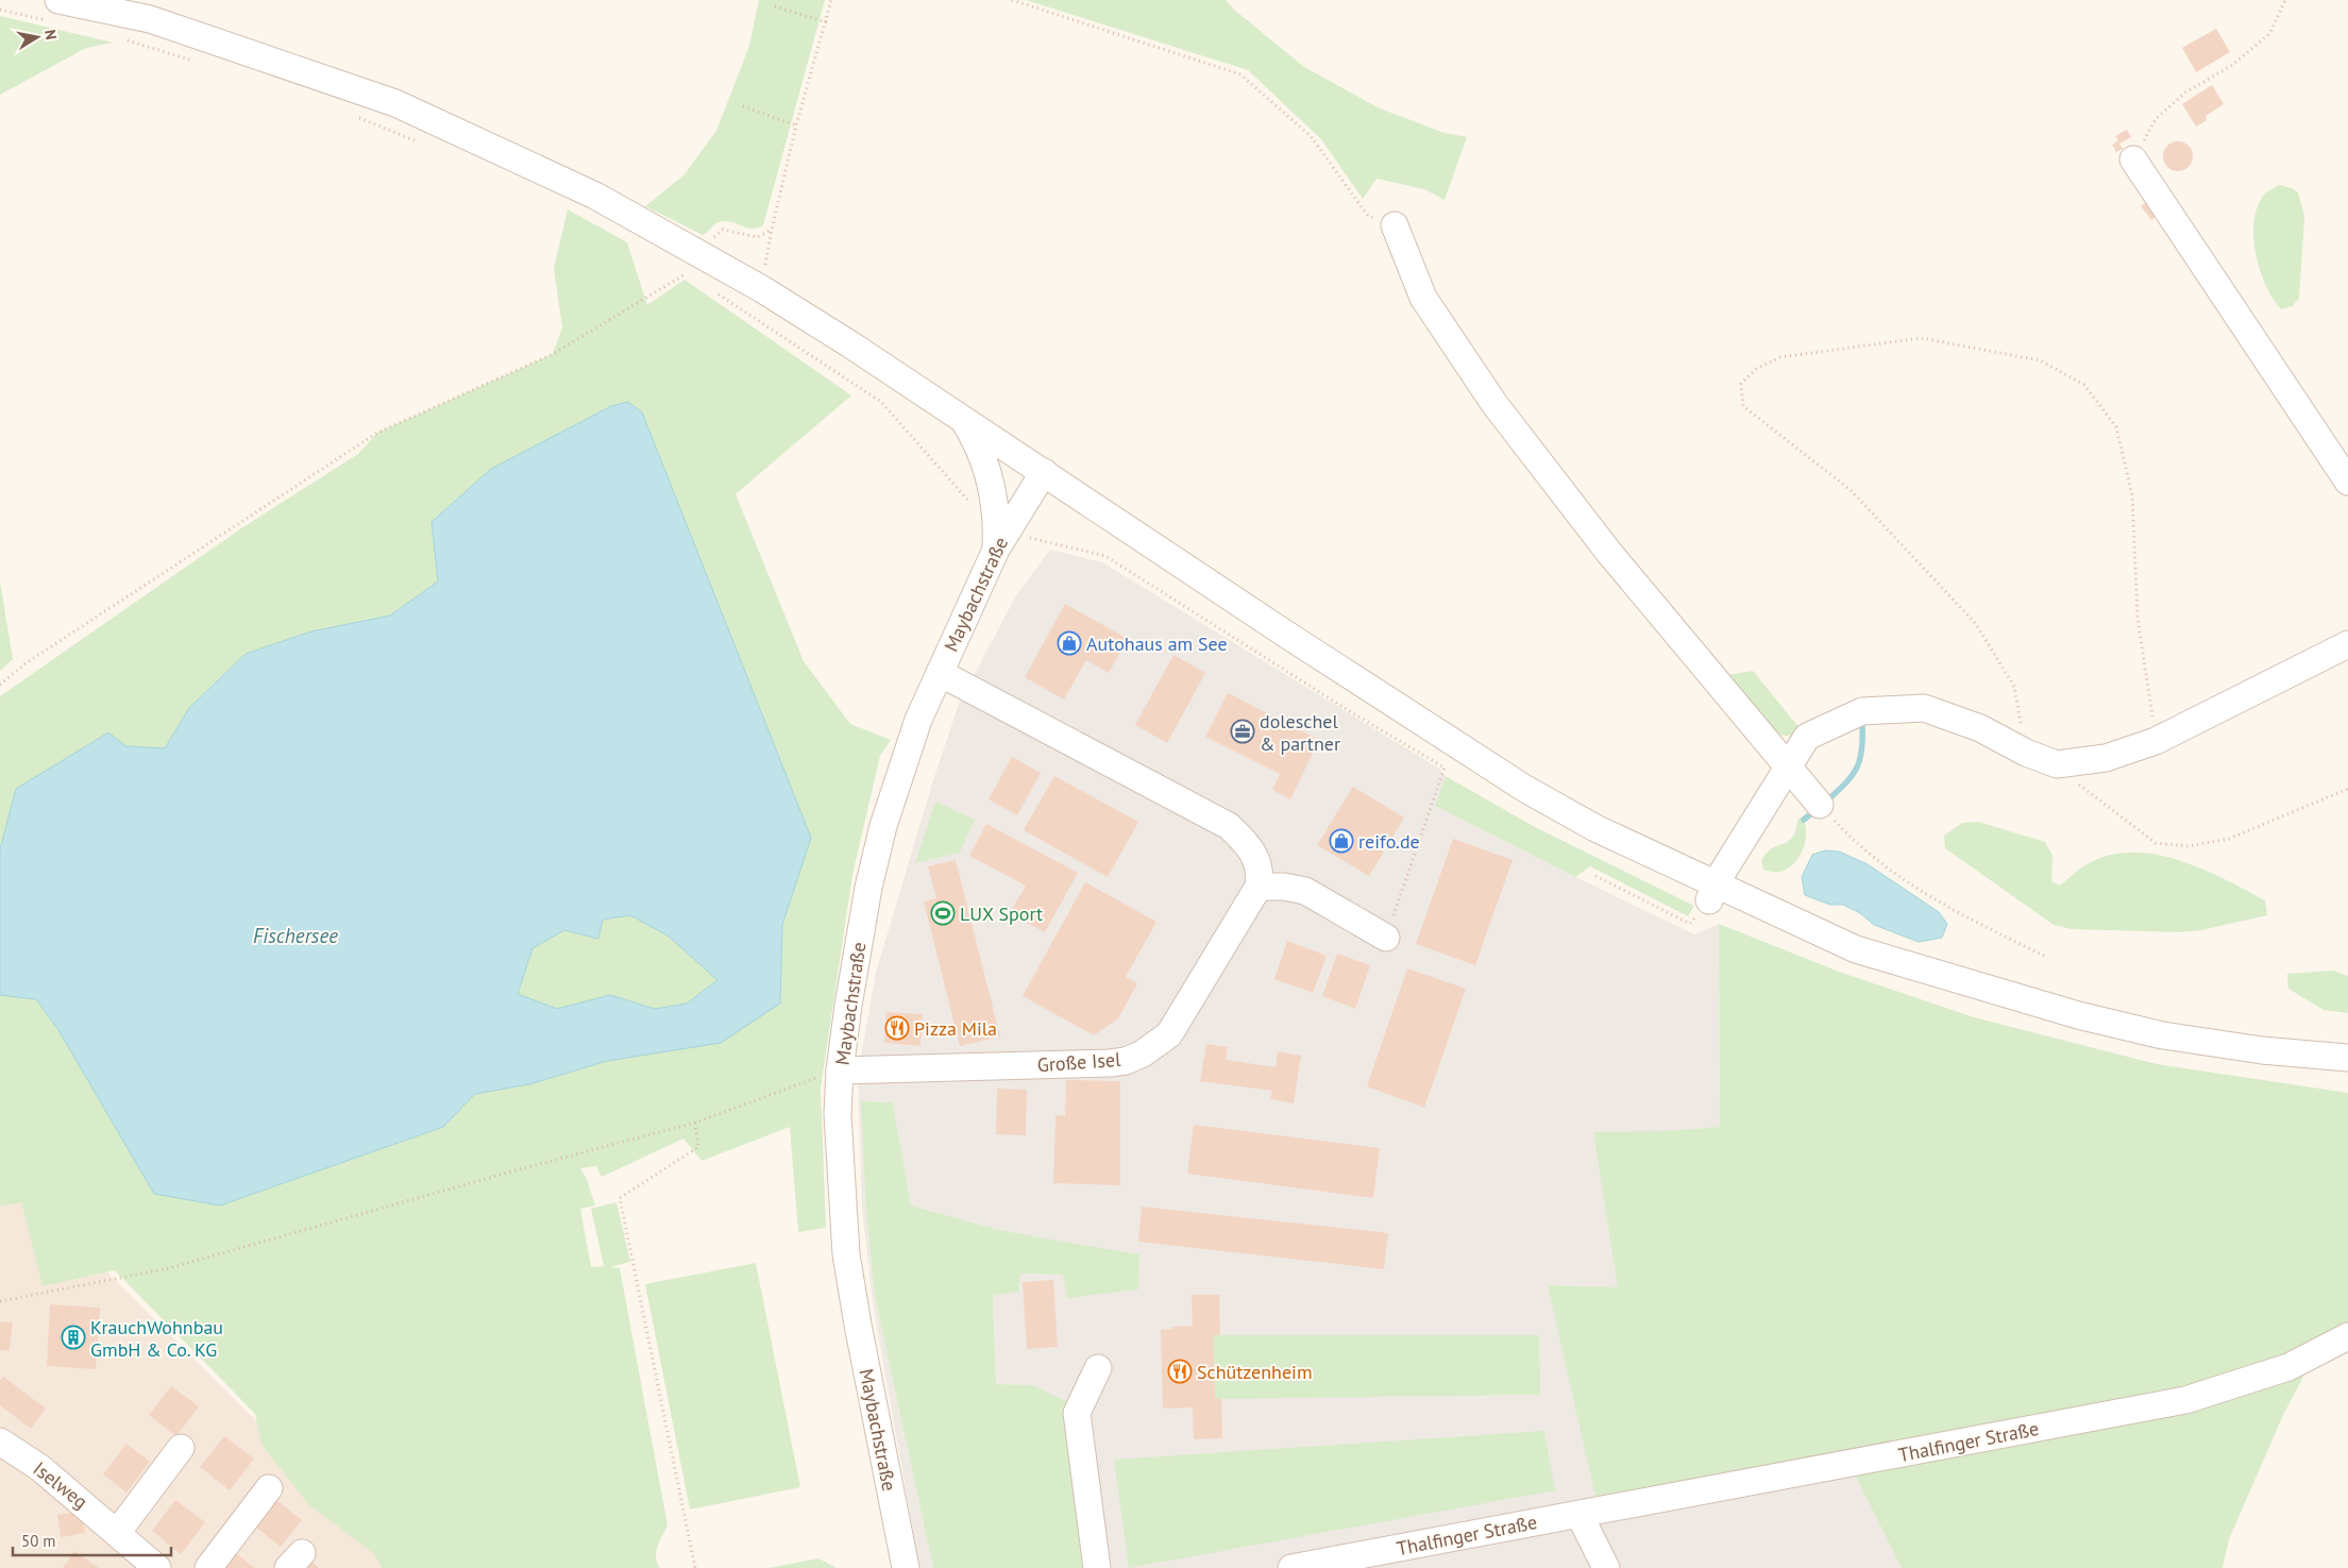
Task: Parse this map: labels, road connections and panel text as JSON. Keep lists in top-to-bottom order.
{
  "streets": {
    "street": [
      "Maybachstraße",
      "Große Isel",
      "Thalfinger Straße",
      "Iselweg"
    ]
  },
  "crossings": [
    ["Maybachstraße", "Große Isel"]
  ],
  "water": ["Fischersee"],
  "places": {
    "shop": ["Autohaus am See", "reifo.de"],
    "office": ["doleschel & partner"],
    "sports": ["LUX Sport"],
    "restaurant": ["Pizza Mila", "Schützenheim"],
    "building": ["KrauchWohnbau GmbH & Co. KG"]
  },
  "scale_bar": "50 m",
  "north": "right"
}
